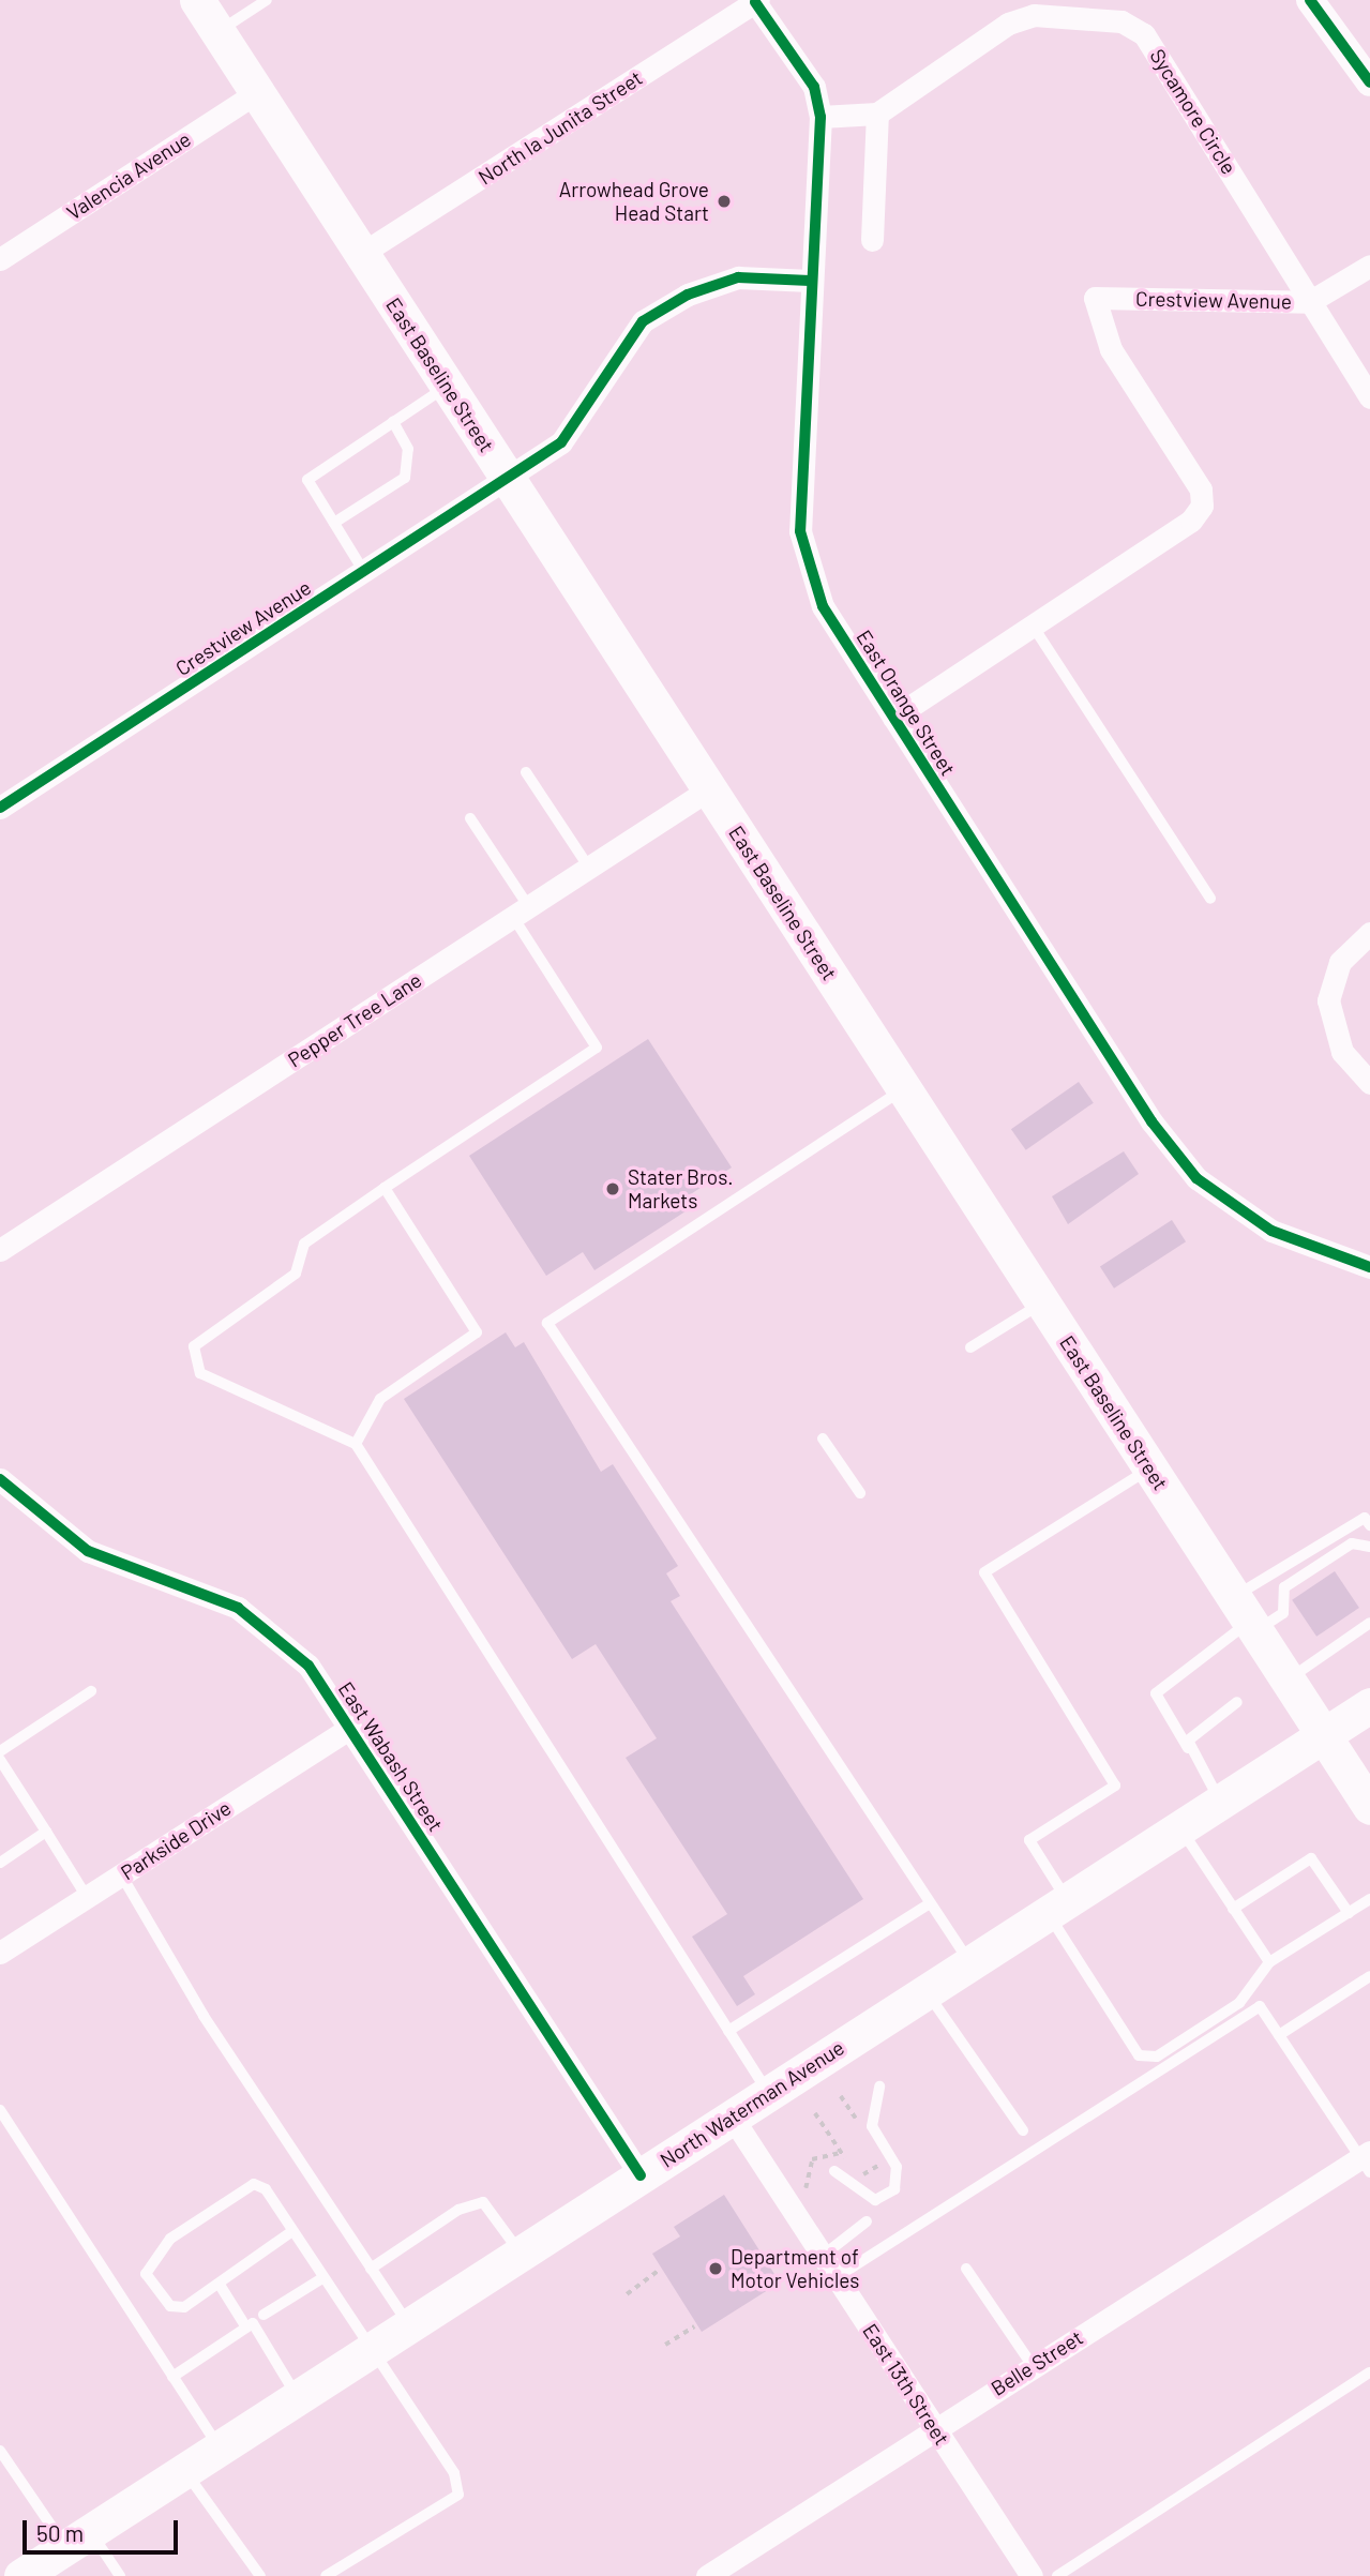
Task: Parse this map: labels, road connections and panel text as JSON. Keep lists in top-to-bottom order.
{
  "streets": {
    "main road": ["East Baseline Street", "North Waterman Avenue"],
    "street": [
      "Sycamore Circle",
      "North la Junita Street",
      "Valencia Avenue",
      "Crestview Avenue",
      "East Orange Street",
      "Pepper Tree Lane",
      "East Wabash Street",
      "Parkside Drive",
      "Belle Street",
      "East 13th Street"
    ]
  },
  "crossings": [
    ["Sycamore Circle", "Crestview Avenue"],
    ["North la Junita Street", "East Baseline Street"],
    ["North la Junita Street", "East Orange Street"],
    ["Valencia Avenue", "East Baseline Street"],
    ["Crestview Avenue", "East Baseline Street"],
    ["Crestview Avenue", "East Orange Street"],
    ["East Baseline Street", "Pepper Tree Lane"],
    ["East Baseline Street", "North Waterman Avenue"],
    ["East Wabash Street", "Parkside Drive"],
    ["East Wabash Street", "North Waterman Avenue"],
    ["North Waterman Avenue", "East 13th Street"],
    ["Belle Street", "East 13th Street"]
  ],
  "places": ["Arrowhead Grove Head Start", "Stater Bros. Markets", "Department of Motor Vehicles"],
  "scale_bar": "50 m"
}
